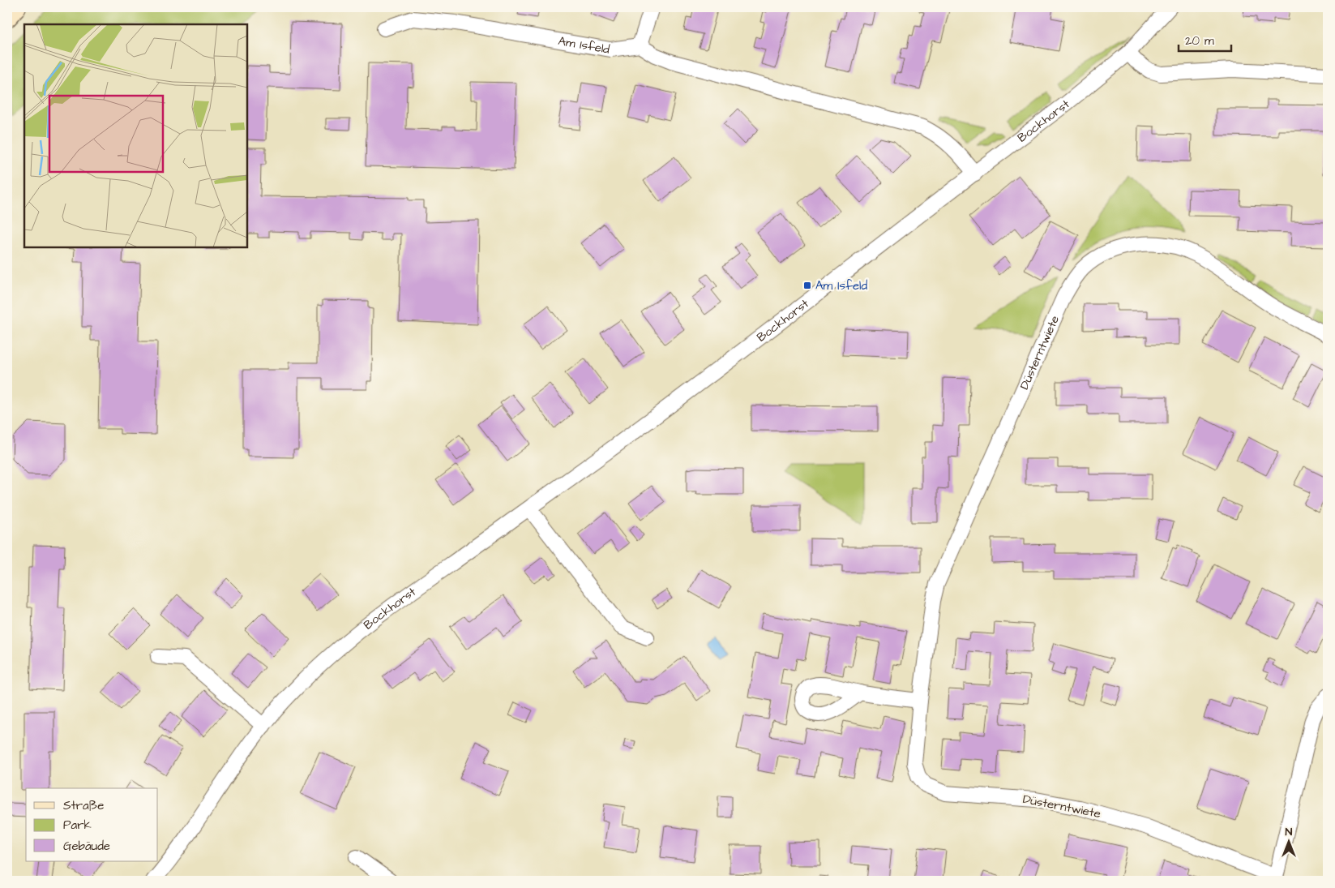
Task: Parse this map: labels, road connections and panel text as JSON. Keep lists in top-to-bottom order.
{
  "streets": {
    "street": ["Am Isfeld", "Bockhorst", "Düsterntwiete"]
  },
  "places": {
    "transit": ["Am Isfeld"]
  },
  "legend": ["Straße", "Park", "Gebäude"],
  "scale_bar": "20 m",
  "north": "top"
}
